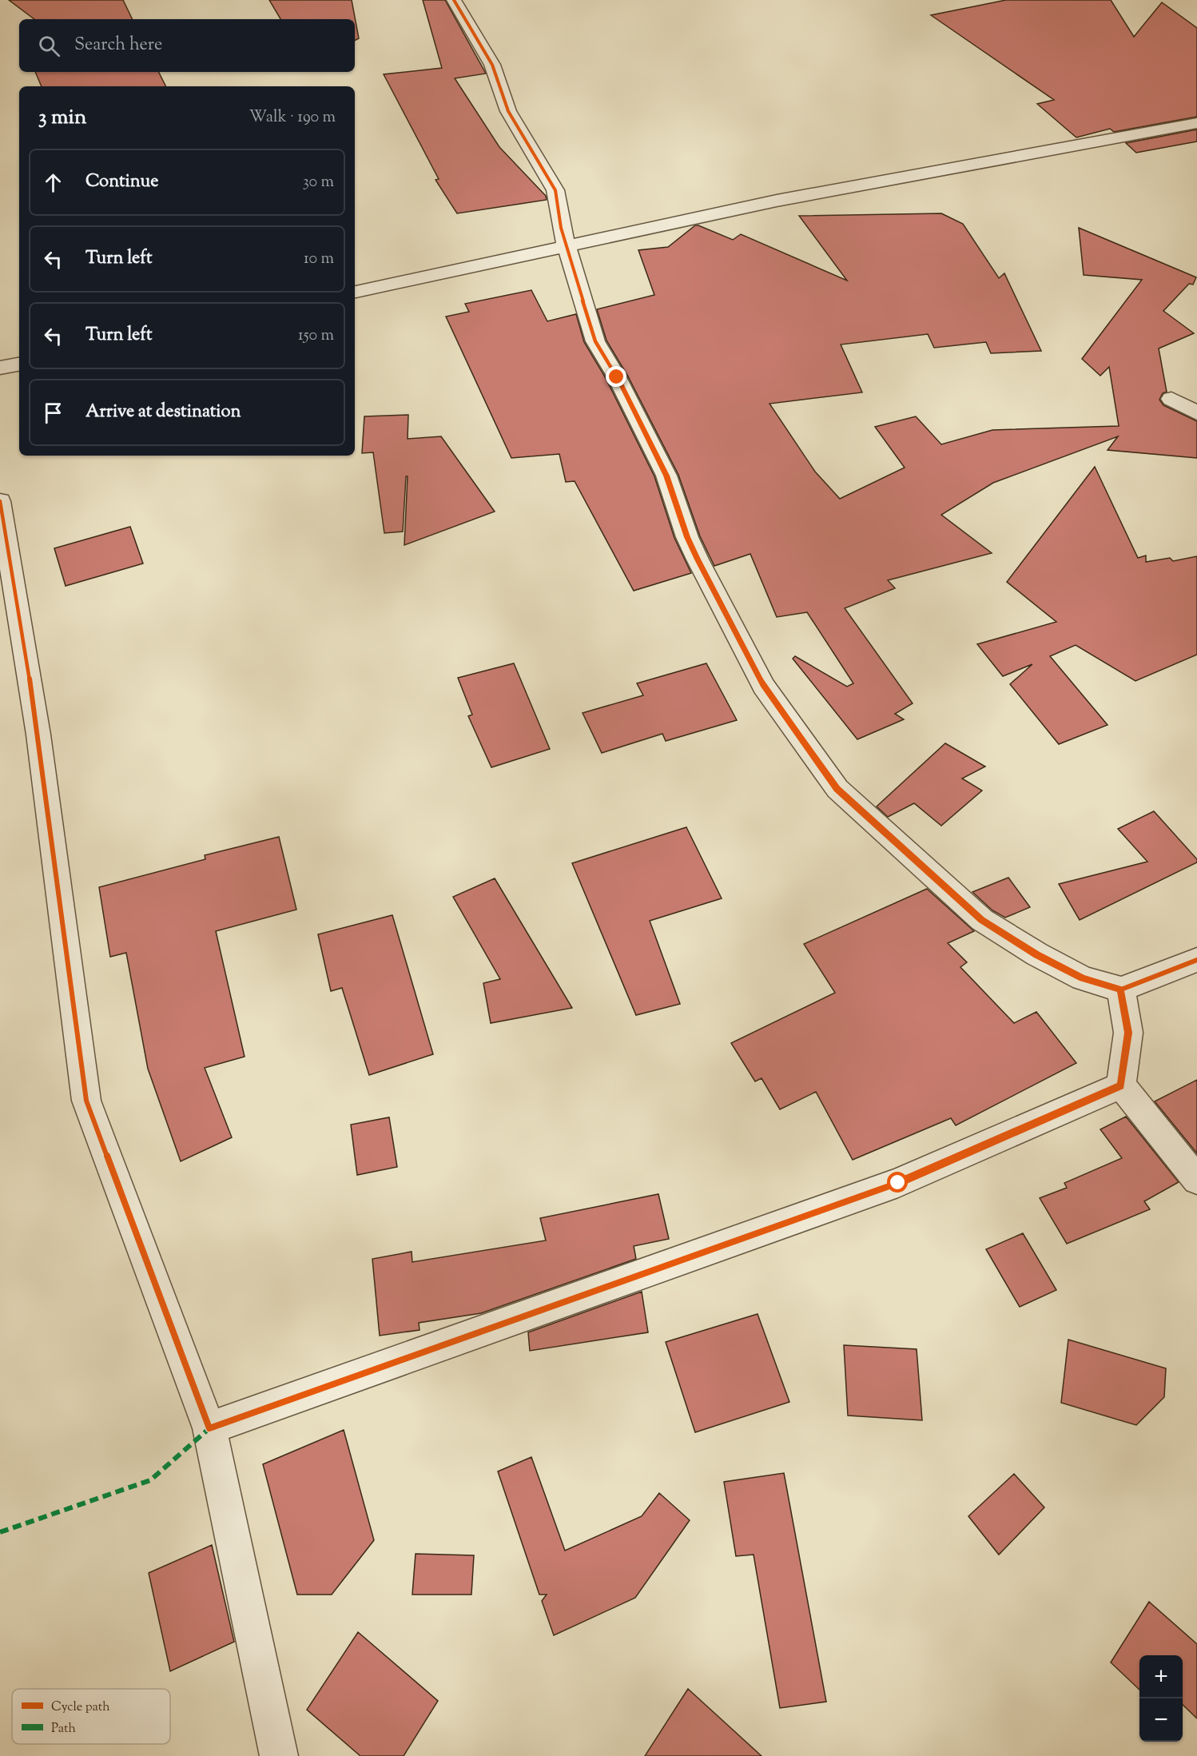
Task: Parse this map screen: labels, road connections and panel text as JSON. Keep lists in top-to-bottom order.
{
  "legend": ["Cycle path", "Path"],
  "page": {
    "search": "Search here",
    "heading": ["3 min", "Walk · 190 m"],
    "list": [
      ["Continue", "30 m"],
      ["Turn left", "10 m"],
      ["Turn left", "150 m"],
      "Arrive at destination"
    ],
    "map_buttons": ["+", "−"]
  }
}
